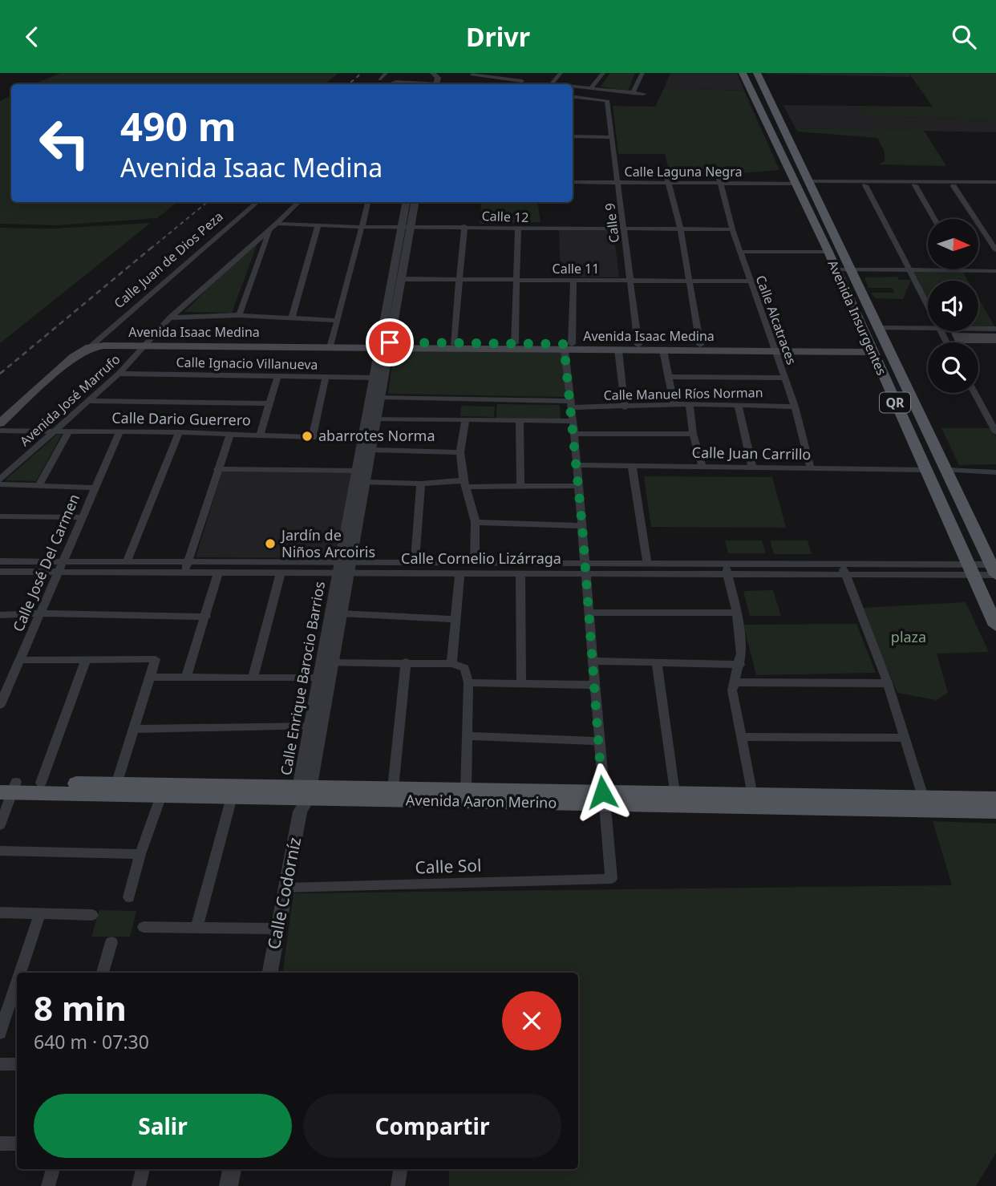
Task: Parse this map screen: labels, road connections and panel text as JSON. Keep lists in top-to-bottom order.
{
  "streets": {
    "main road": [
      "Calle Juan de Dios Peza",
      "Avenida Insurgentes",
      "Avenida Isaac Medina",
      "QR",
      "Avenida Aaron Merino"
    ],
    "street": [
      "Calle Laguna Negra",
      "Calle 12",
      "Calle 9",
      "Calle 11",
      "Calle Alcatraces",
      "Calle Ignacio Villanueva",
      "Calle Manuel Ríos Norman",
      "Avenida José Marrufo",
      "Calle Dario Guerrero",
      "Calle Juan Carrillo",
      "Calle Cornelio Lizárraga",
      "Calle José Del Carmen",
      "Calle Enrique Barocio Barrios",
      "Calle Sol",
      "Calle Codorníz"
    ]
  },
  "crossings": [
    ["Calle Laguna Negra", "Calle 9"],
    ["Calle Laguna Negra", "Avenida Insurgentes"],
    ["Calle Laguna Negra", "Calle Alcatraces"],
    ["Calle 12", "Calle 9"],
    ["Calle 12", "Calle Alcatraces"],
    ["Calle 12", "Avenida José Marrufo"],
    ["Calle 12", "Calle Enrique Barocio Barrios"],
    ["Calle 9", "Calle 11"],
    ["Calle 9", "Avenida Isaac Medina"],
    ["Calle Juan de Dios Peza", "Avenida Isaac Medina"],
    ["Calle 11", "Calle Alcatraces"],
    ["Calle 11", "Calle Enrique Barocio Barrios"],
    ["Avenida Insurgentes", "Avenida Isaac Medina"],
    ["Avenida Insurgentes", "Calle Juan Carrillo"],
    ["Avenida Insurgentes", "Calle Cornelio Lizárraga"],
    ["Calle Alcatraces", "Avenida Isaac Medina"],
    ["Calle Alcatraces", "Calle Manuel Ríos Norman"],
    ["Calle Alcatraces", "Calle Juan Carrillo"],
    ["Avenida Isaac Medina", "Avenida José Marrufo"],
    ["Avenida Isaac Medina", "Calle Enrique Barocio Barrios"],
    ["Calle Ignacio Villanueva", "Avenida José Marrufo"],
    ["Calle Ignacio Villanueva", "Calle Enrique Barocio Barrios"],
    ["Calle Manuel Ríos Norman", "Calle Enrique Barocio Barrios"],
    ["Avenida José Marrufo", "Calle Dario Guerrero"],
    ["Calle Dario Guerrero", "Calle José Del Carmen"],
    ["Calle Dario Guerrero", "Calle Enrique Barocio Barrios"],
    ["Calle Cornelio Lizárraga", "Calle José Del Carmen"],
    ["Calle Cornelio Lizárraga", "Calle Enrique Barocio Barrios"],
    ["Calle Enrique Barocio Barrios", "Avenida Aaron Merino"],
    ["Calle Enrique Barocio Barrios", "Calle Codorníz"],
    ["Avenida Aaron Merino", "Calle Codorníz"],
    ["Calle Sol", "Calle Codorníz"]
  ],
  "parks": ["plaza"],
  "places": ["abarrotes Norma", "Jardín de Niños Arcoiris"],
  "north": "right",
  "page": {
    "header": "Drivr",
    "turn": ["490 m", "Avenida Isaac Medina"],
    "heading": ["8 min", "640 m · 07:30"],
    "buttons": ["Salir", "Compartir"]
  }
}
